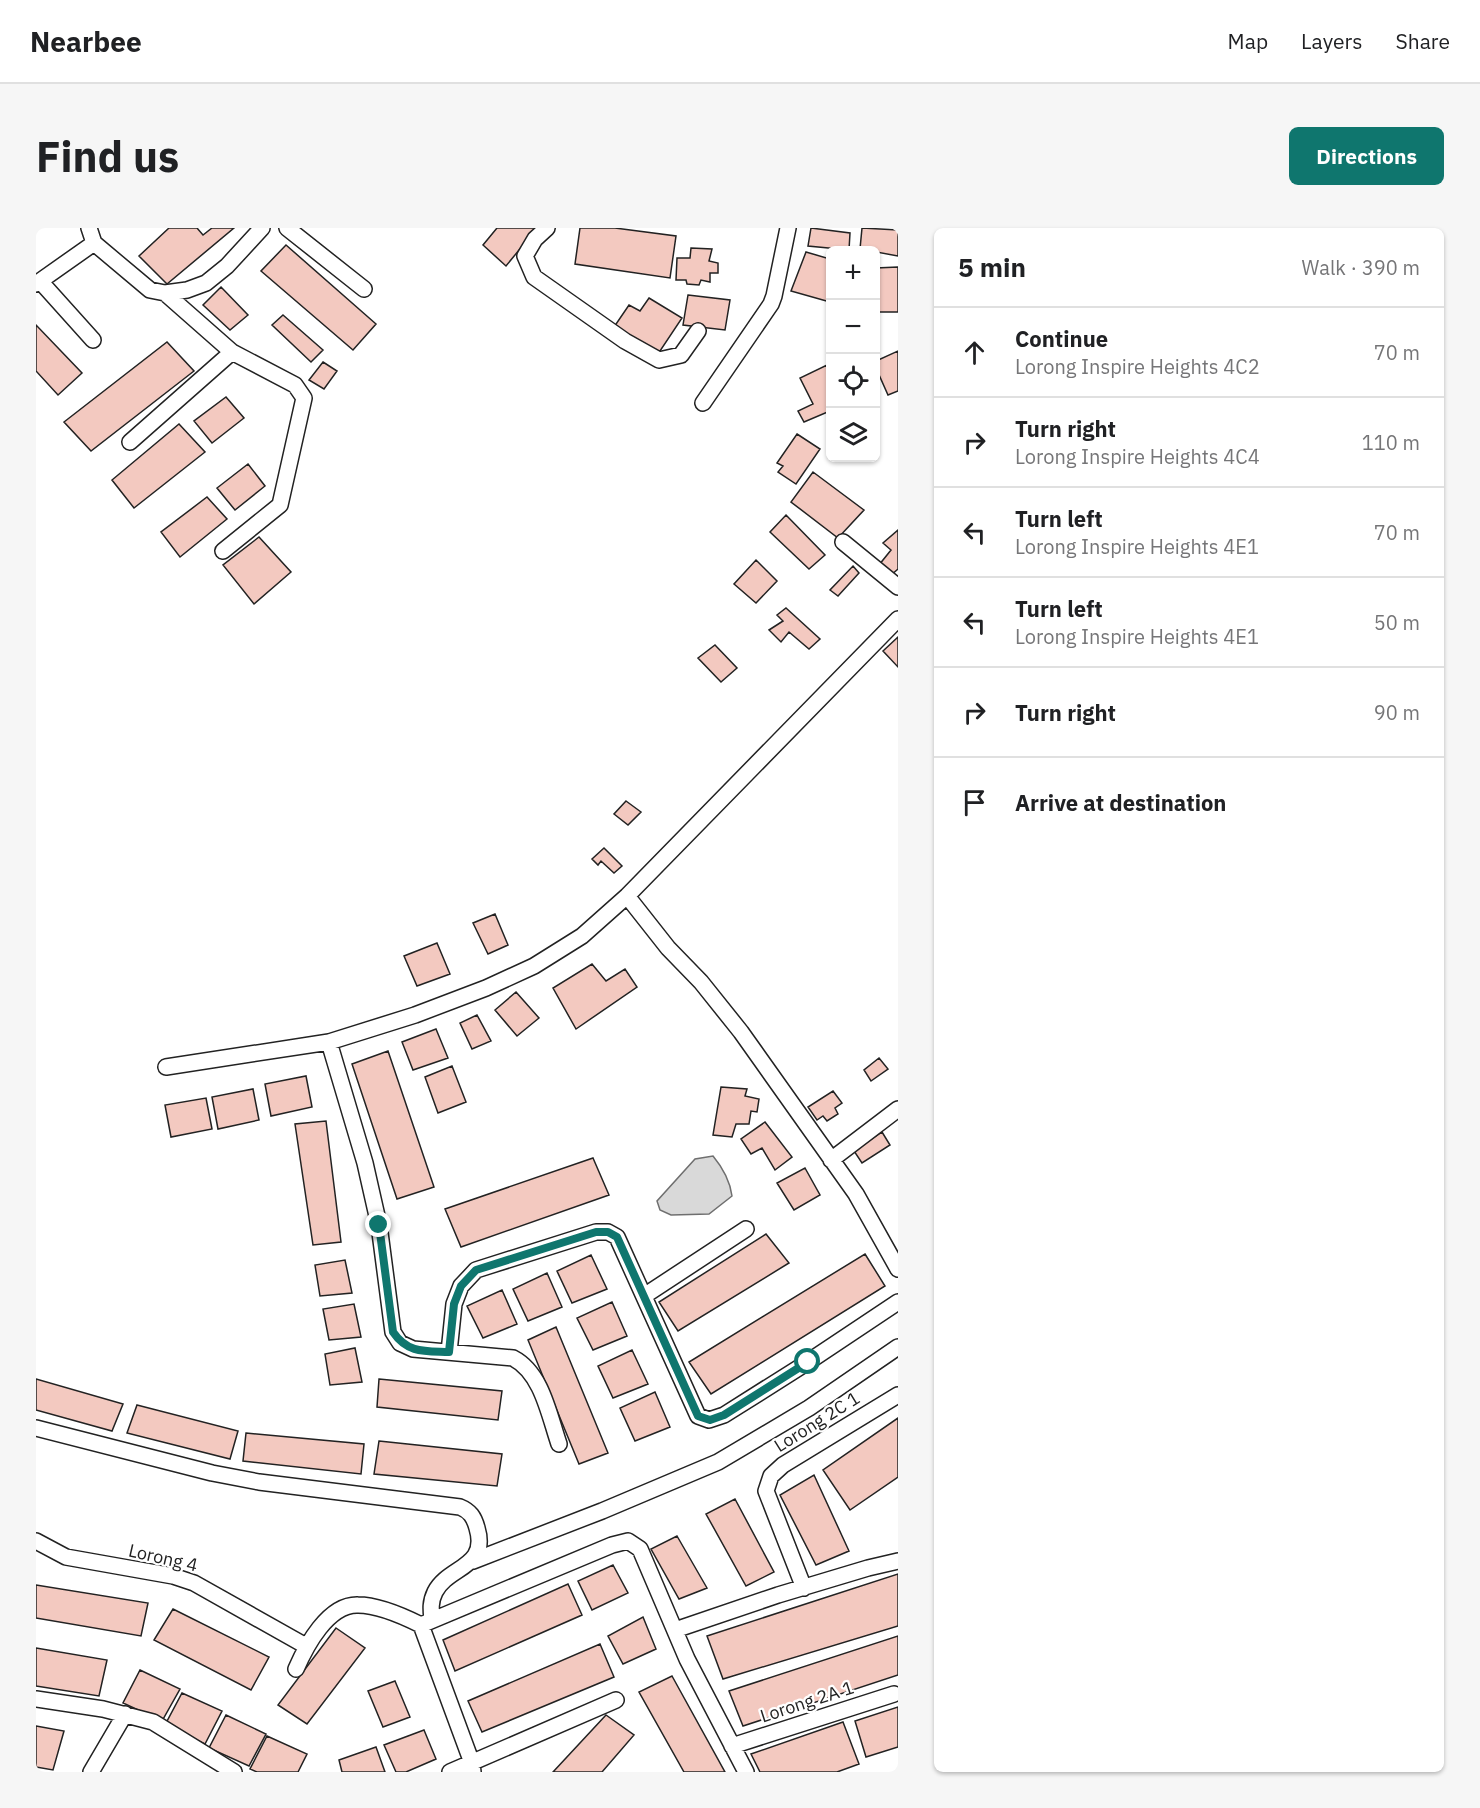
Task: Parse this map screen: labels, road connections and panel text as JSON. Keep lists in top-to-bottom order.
{
  "streets": {
    "street": ["Lorong 2C 1", "Lorong 4", "Lorong 2A 1"]
  },
  "page": {
    "header": "Nearbee",
    "nav": ["Map", "Layers", "Share"],
    "buttons": "Directions",
    "title": "Find us",
    "heading": ["5 min", "Walk · 390 m"],
    "map_buttons": ["+", "−"],
    "list": [
      ["Continue", "Lorong Inspire Heights 4C2", "70 m"],
      ["Turn right", "Lorong Inspire Heights 4C4", "110 m"],
      ["Turn left", "Lorong Inspire Heights 4E1", "70 m"],
      ["Turn left", "Lorong Inspire Heights 4E1", "50 m"],
      ["Turn right", "90 m"],
      "Arrive at destination"
    ]
  }
}
